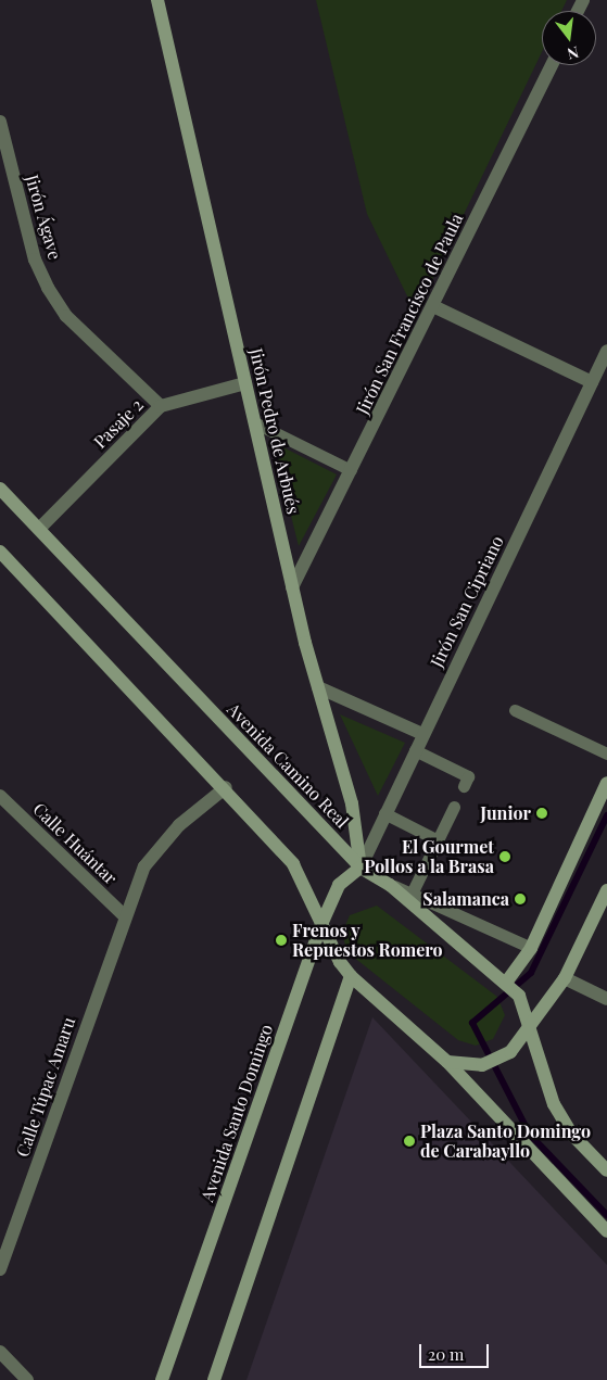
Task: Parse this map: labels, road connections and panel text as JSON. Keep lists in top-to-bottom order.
{
  "streets": {
    "main road": ["Jirón Pedro de Arbués", "Avenida Camino Real", "Avenida Santo Domingo"],
    "street": [
      "Jirón Ágave",
      "Jirón San Francisco de Paula",
      "Pasaje 2",
      "Jirón San Cipriano",
      "Calle Huántar",
      "Calle Túpac Amaru"
    ]
  },
  "crossings": [
    ["Jirón Ágave", "Pasaje 2"],
    ["Jirón San Francisco de Paula", "Jirón Pedro de Arbués"],
    ["Pasaje 2", "Jirón Pedro de Arbués"],
    ["Pasaje 2", "Avenida Camino Real"],
    ["Jirón Pedro de Arbués", "Jirón San Cipriano"],
    ["Jirón Pedro de Arbués", "Avenida Camino Real"],
    ["Jirón Pedro de Arbués", "Avenida Santo Domingo"],
    ["Jirón San Cipriano", "Avenida Camino Real"],
    ["Jirón San Cipriano", "Avenida Santo Domingo"],
    ["Avenida Camino Real", "Avenida Santo Domingo"],
    ["Calle Huántar", "Calle Túpac Amaru"]
  ],
  "places": [
    "Junior",
    "El Gourmet Pollos a la Brasa",
    "Salamanca",
    "Frenos y Repuestos Romero",
    "Plaza Santo Domingo de Carabayllo"
  ],
  "scale_bar": "20 m",
  "north": "bottom"
}
